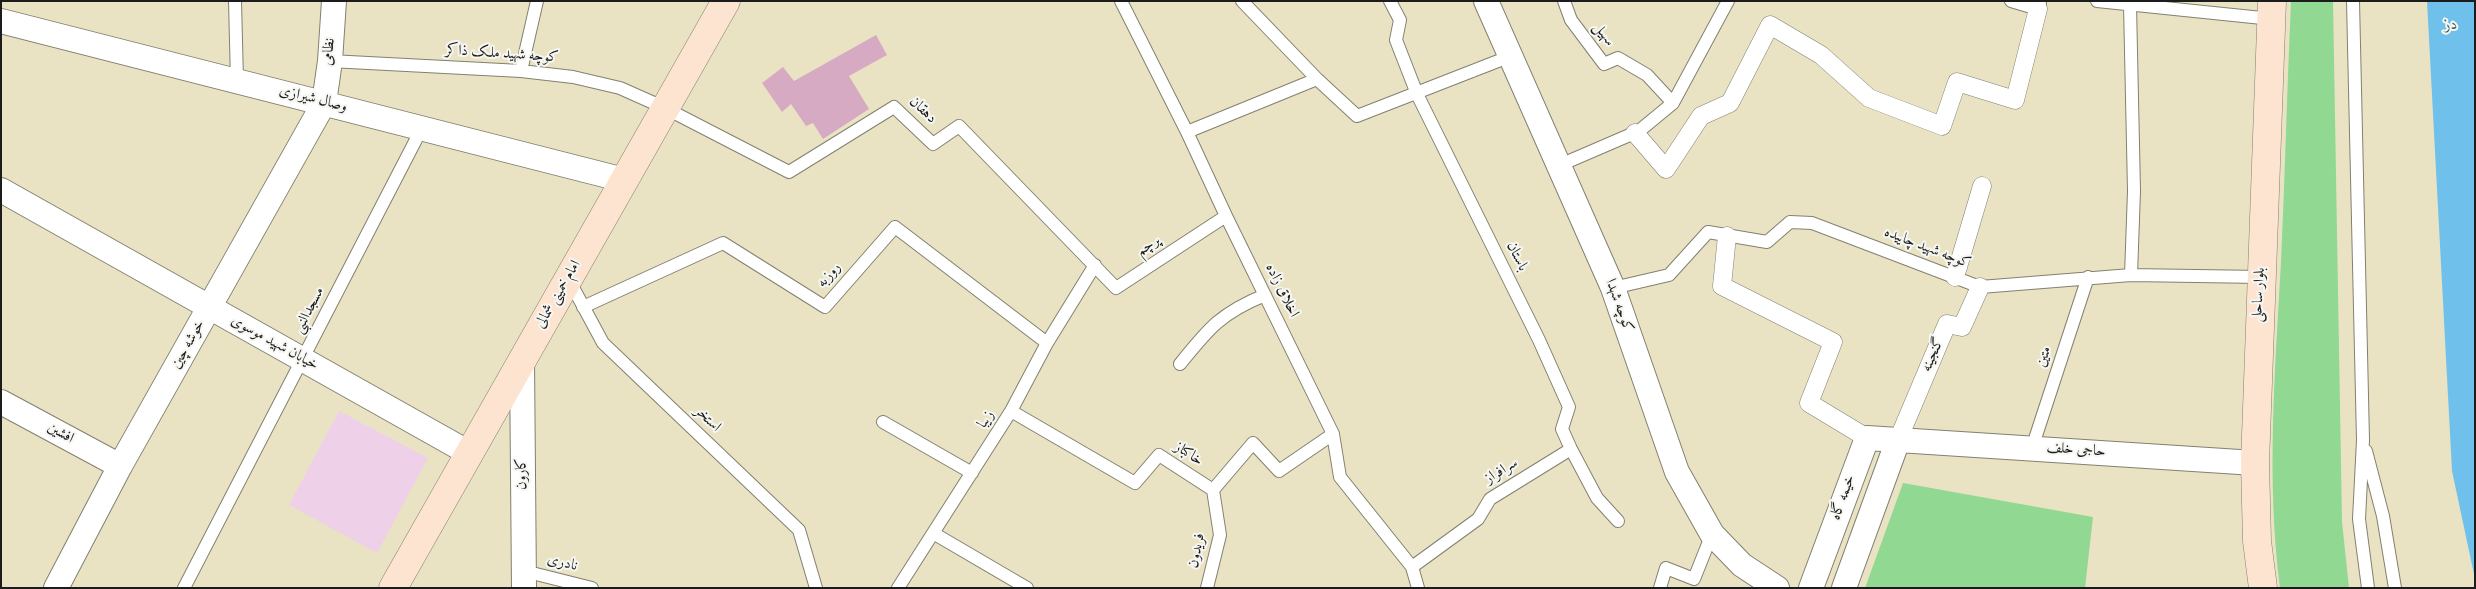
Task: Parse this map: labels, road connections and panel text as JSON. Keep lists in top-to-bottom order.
{
  "streets": {
    "main road": ["امام خمینی شمالی", "بلوار ساحلی"],
    "street": [
      "نظامی",
      "وصال شیرازی",
      "کوچه شهدا",
      "خیابان شهید موسوی",
      "خوشه چین",
      "گنجینه",
      "افشین",
      "حاجی خلف",
      "کارون",
      "خیمه گاه"
    ],
    "lane": [
      "سهیل",
      "کوچه شهید ملک ذاکر",
      "دهقان",
      "پرچم",
      "کوچه شهید چاییده",
      "باستان",
      "روزبه",
      "اخلاق زاده",
      "مسجدالنبی",
      "متین",
      "استخر",
      "زیبا",
      "خاکباز",
      "سرافراز",
      "فریدون",
      "نادری"
    ]
  },
  "crossings": [
    ["نظامی", "کوچه شهید ملک ذاکر"],
    ["نظامی", "وصال شیرازی"],
    ["نظامی", "خوشه چین"],
    ["کوچه شهید ملک ذاکر", "دهقان"],
    ["کوچه شهید ملک ذاکر", "امام خمینی شمالی"],
    ["وصال شیرازی", "امام خمینی شمالی"],
    ["وصال شیرازی", "مسجدالنبی"],
    ["وصال شیرازی", "خوشه چین"],
    ["دهقان", "پرچم"],
    ["دهقان", "امام خمینی شمالی"],
    ["دهقان", "زیبا"],
    ["پرچم", "اخلاق زاده"],
    ["پرچم", "زیبا"],
    ["کوچه شهید چاییده", "بلوار ساحلی"],
    ["کوچه شهید چاییده", "کوچه شهدا"],
    ["کوچه شهید چاییده", "گنجینه"],
    ["کوچه شهید چاییده", "متین"],
    ["باستان", "سرافراز"],
    ["روزبه", "استخر"],
    ["روزبه", "زیبا"],
    ["اخلاق زاده", "سرافراز"],
    ["امام خمینی شمالی", "خیابان شهید موسوی"],
    ["امام خمینی شمالی", "استخر"],
    ["امام خمینی شمالی", "کارون"],
    ["بلوار ساحلی", "حاجی خلف"],
    ["مسجدالنبی", "خیابان شهید موسوی"],
    ["خیابان شهید موسوی", "خوشه چین"],
    ["خوشه چین", "افشین"],
    ["گنجینه", "حاجی خلف"],
    ["متین", "حاجی خلف"],
    ["زیبا", "خاکباز"],
    ["خاکباز", "فریدون"],
    ["کارون", "نادری"]
  ],
  "water": ["دز"]
}
